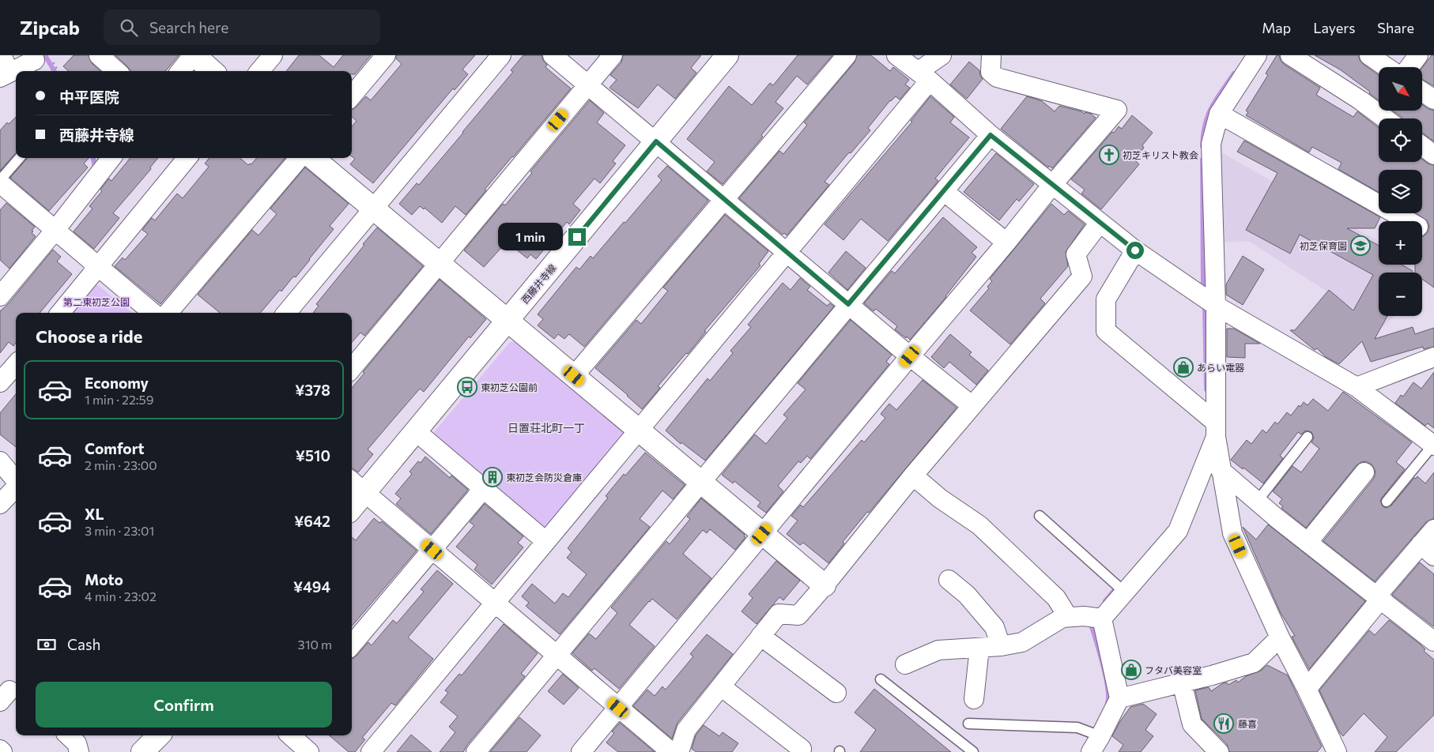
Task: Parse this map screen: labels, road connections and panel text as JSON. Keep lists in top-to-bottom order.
{
  "streets": {
    "street": ["西藤井寺線"]
  },
  "districts": ["日置荘北町一丁"],
  "parks": ["第二東初芝公園"],
  "places": {
    "church": ["初芝キリスト教会"],
    "school or university": ["初芝保育園"],
    "shop": ["あらい電器", "フタバ美容室"],
    "bus stop": ["東初芝公園前"],
    "building": ["東初芝会防災倉庫"],
    "restaurant": ["藤喜"]
  },
  "north": "bottom right",
  "page": {
    "header": "Zipcab",
    "search": "Search here",
    "nav": ["Map", "Layers", "Share"],
    "map_buttons": ["+", "−"],
    "banner": ["中平医院", "西藤井寺線"],
    "bubble": "1 min",
    "heading": "Choose a ride",
    "list": [
      {
        "name": "Economy",
        "note": "1 min · 22:59",
        "value": "¥378"
      },
      {
        "name": "Comfort",
        "note": "2 min · 23:00",
        "value": "¥510"
      },
      {
        "name": "XL",
        "note": "3 min · 23:01",
        "value": "¥642"
      },
      {
        "name": "Moto",
        "note": "4 min · 23:02",
        "value": "¥494"
      }
    ],
    "pay": ["Cash", "310 m"],
    "buttons": "Confirm"
  }
}
